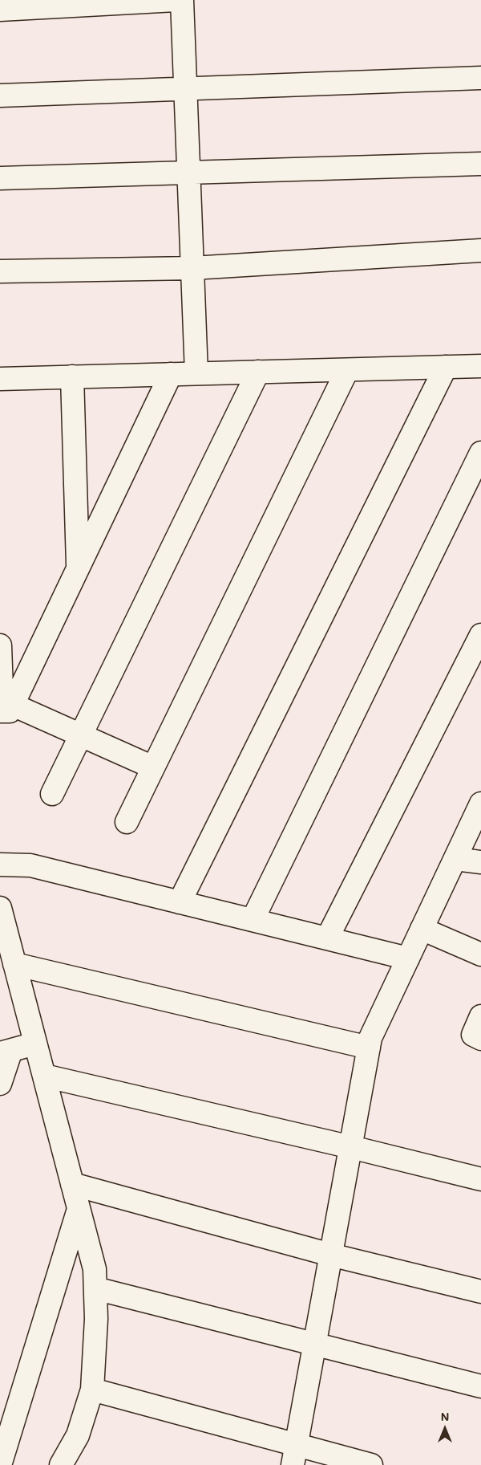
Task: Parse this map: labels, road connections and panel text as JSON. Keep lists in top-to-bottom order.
{
  "north": "top"
}
